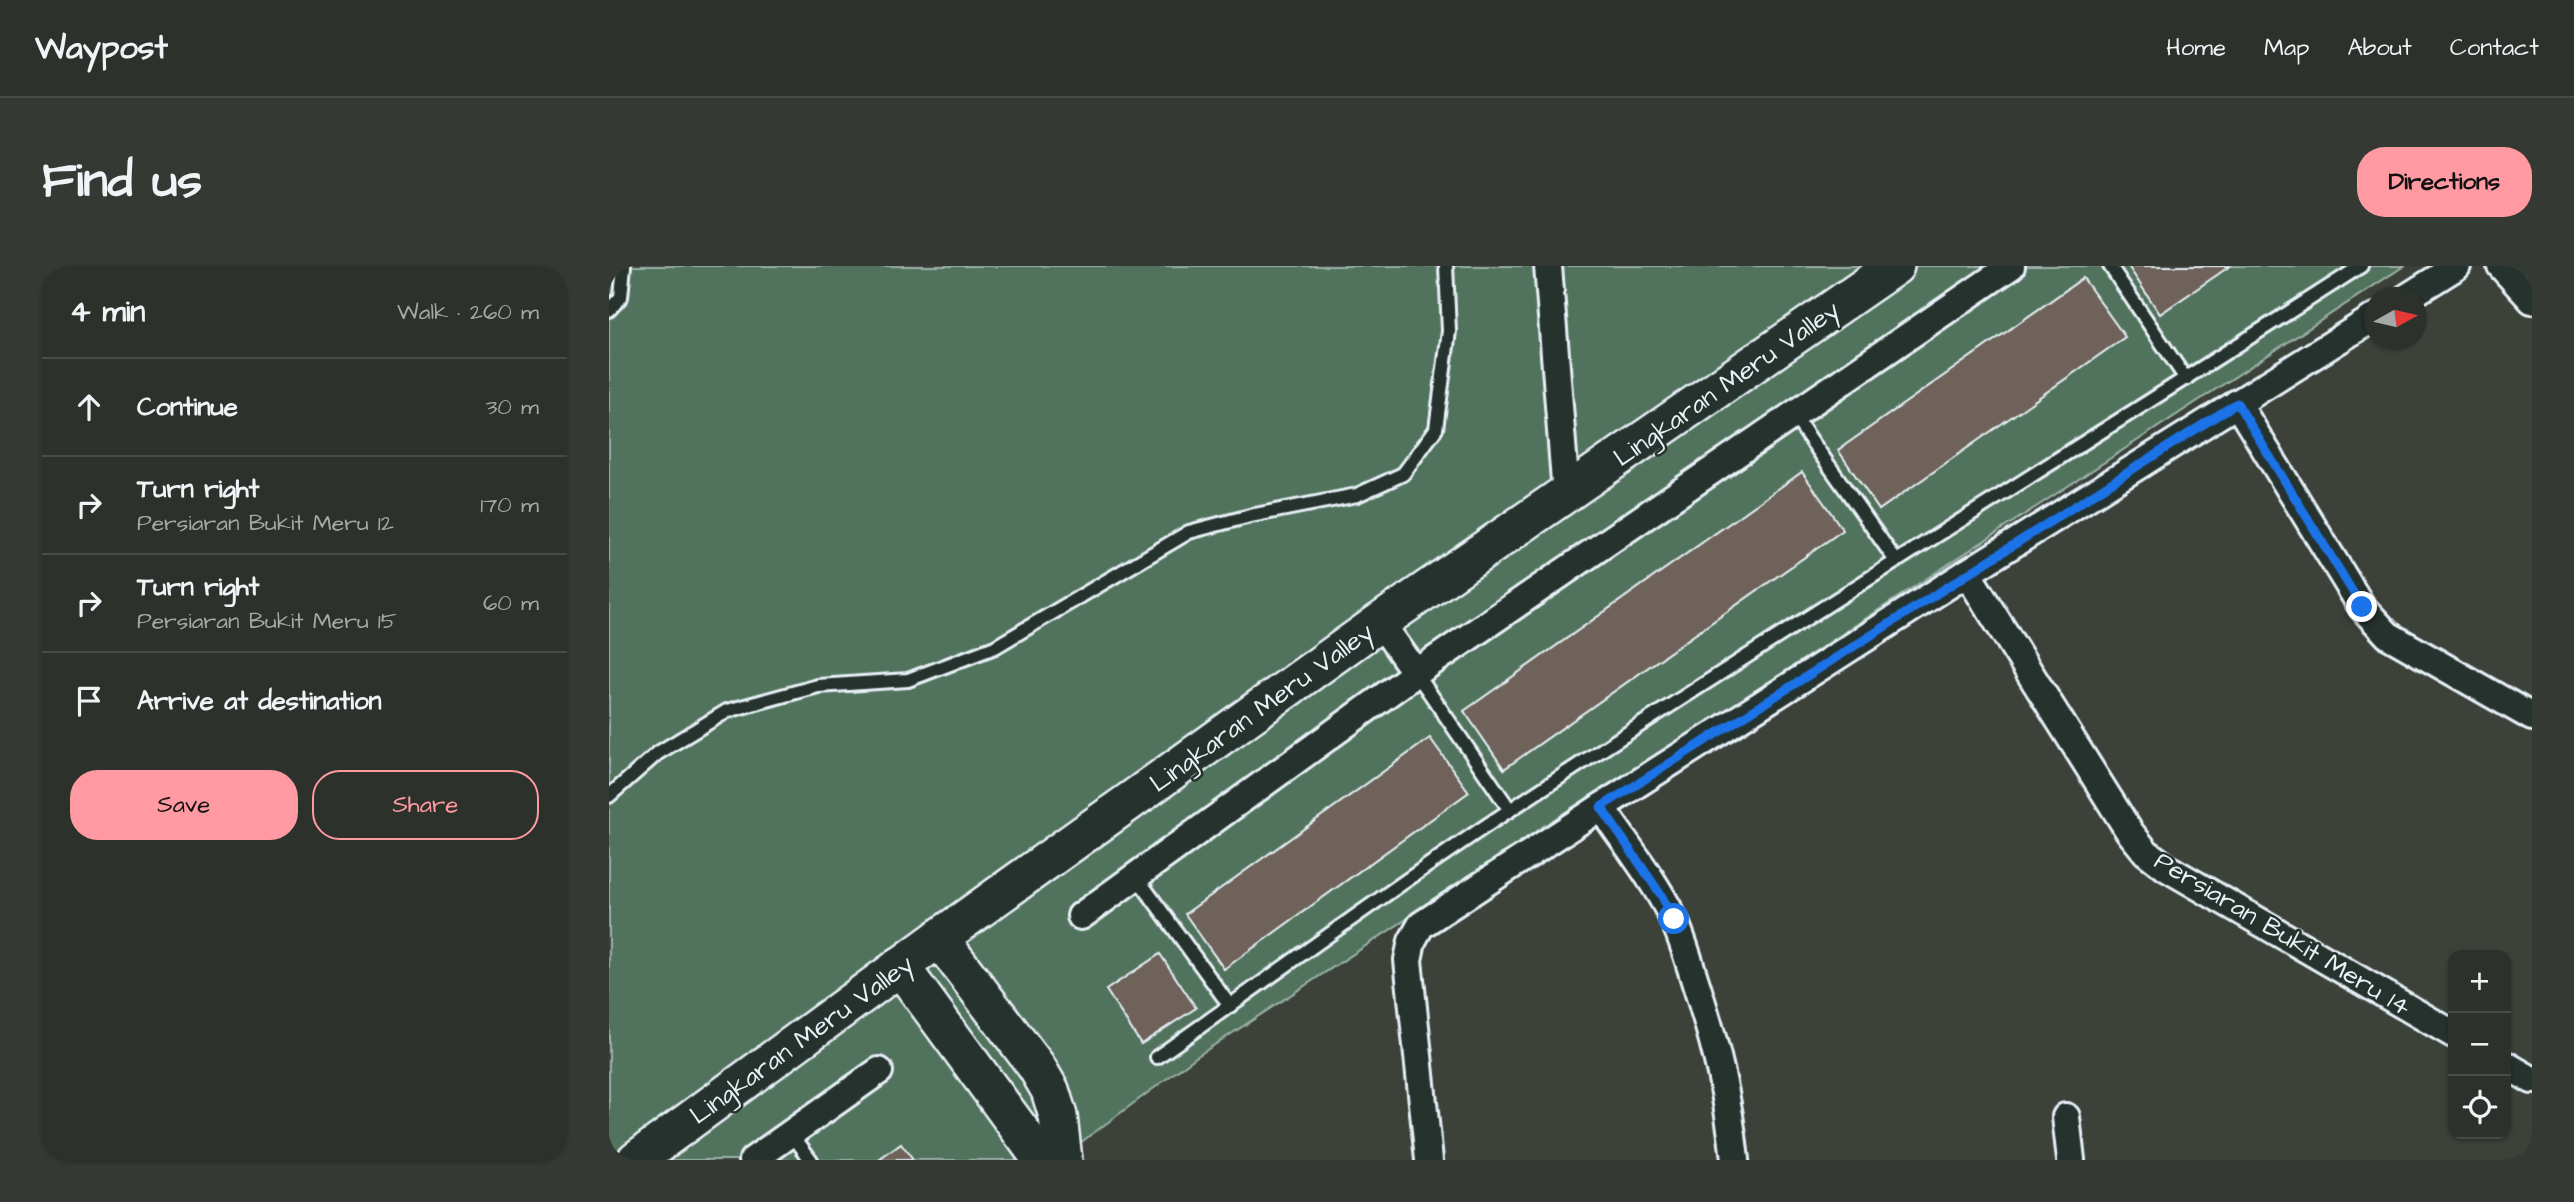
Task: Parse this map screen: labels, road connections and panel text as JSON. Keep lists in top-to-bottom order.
{
  "streets": {
    "street": ["Lingkaran Meru Valley", "Persiaran Bukit Meru 14"]
  },
  "north": "right",
  "page": {
    "header": "Waypost",
    "nav": [
      "Home",
      "Map",
      "About",
      "Contact"
    ],
    "buttons": [
      "Directions",
      ["Save", "Share"]
    ],
    "title": "Find us",
    "heading": ["4 min", "Walk · 260 m"],
    "list": [
      ["Continue", "30 m"],
      ["Turn right", "Persiaran Bukit Meru 12", "170 m"],
      ["Turn right", "Persiaran Bukit Meru 15", "60 m"],
      "Arrive at destination"
    ],
    "map_buttons": ["+", "−"]
  }
}
